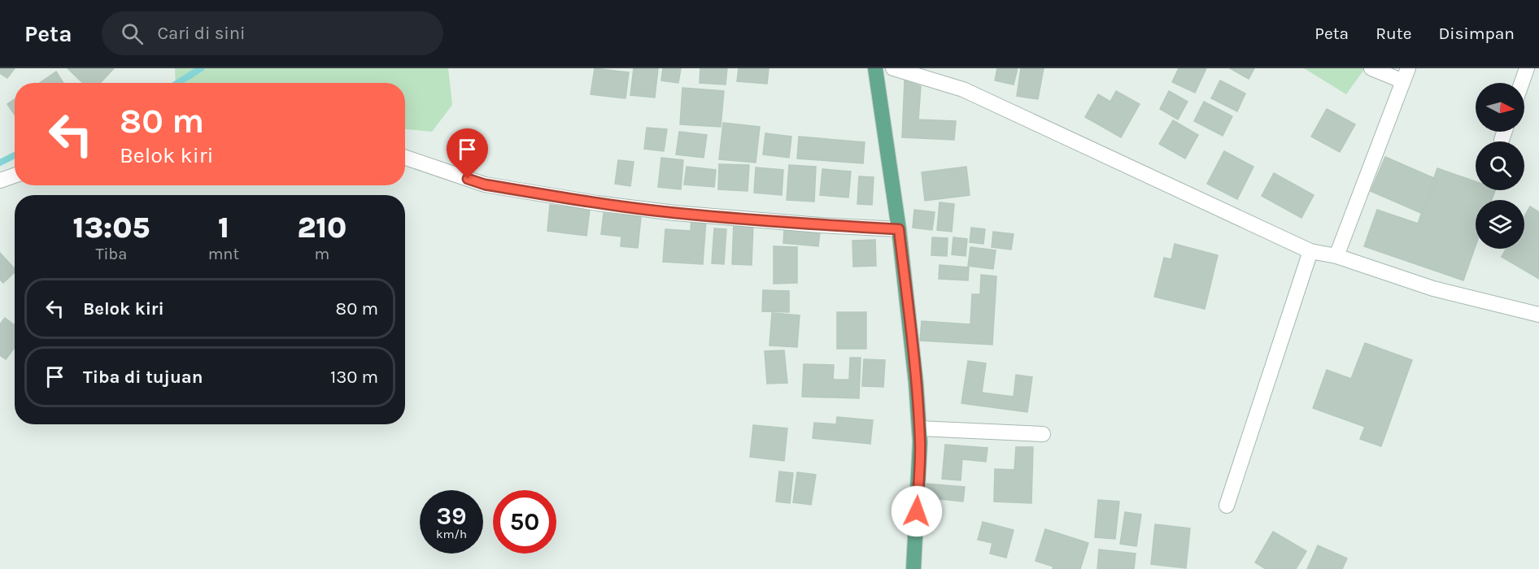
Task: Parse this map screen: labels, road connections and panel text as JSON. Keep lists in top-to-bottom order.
{
  "north": "right",
  "page": {
    "header": "Peta",
    "search": "Cari di sini",
    "nav": ["Peta", "Rute", "Disimpan"],
    "turn": ["80 m", "Belok kiri"],
    "eta": [
      "13:05",
      "Tiba",
      "1",
      "mnt",
      "210",
      "m"
    ],
    "list": [
      {
        "name": "Belok kiri",
        "value": "80 m"
      },
      {
        "name": "Tiba di tujuan",
        "value": "130 m"
      }
    ],
    "speed": "39 km/h",
    "limit": "50"
  }
}
